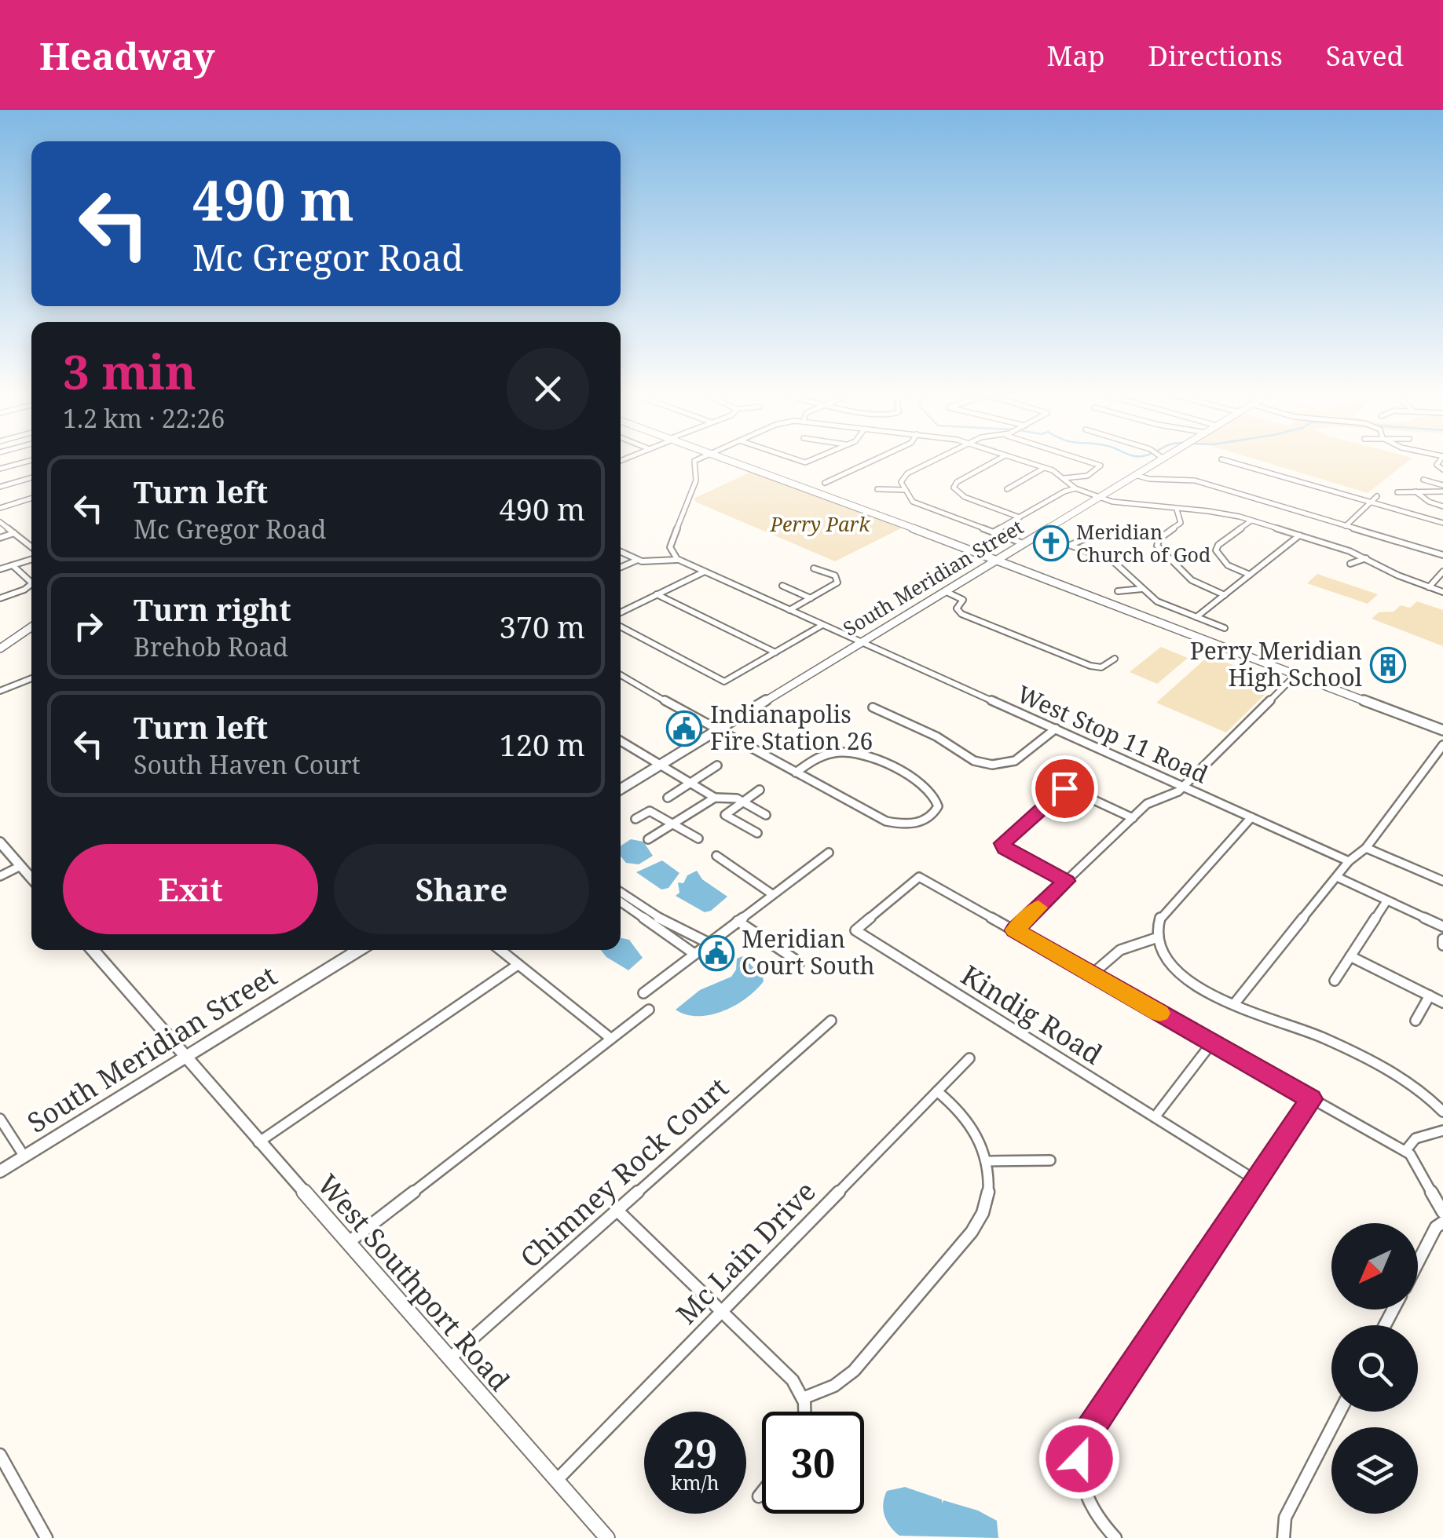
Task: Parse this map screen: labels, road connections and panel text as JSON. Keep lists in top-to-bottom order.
{
  "streets": {
    "main road": ["South Meridian Street", "West Southport Road"],
    "street": [
      "West Stop 11 Road",
      "Kindig Road",
      "Chimney Rock Court",
      "Mc Lain Drive"
    ]
  },
  "crossings": [
    ["South Meridian Street", "West Stop 11 Road"],
    ["South Meridian Street", "West Southport Road"],
    ["Chimney Rock Court", "West Southport Road"],
    ["Mc Lain Drive", "West Southport Road"]
  ],
  "parks": ["Perry Park"],
  "places": {
    "church": ["Meridian Church of God"],
    "building": ["Perry Meridian High School"],
    "public building": ["Indianapolis Fire Station 26", "Meridian Court South"]
  },
  "north": "bottom left",
  "page": {
    "header": "Headway",
    "nav": ["Map", "Directions", "Saved"],
    "turn": ["490 m", "Mc Gregor Road"],
    "heading": ["3 min", "1.2 km · 22:26"],
    "list": [
      {
        "name": "Turn left",
        "note": "Mc Gregor Road",
        "value": "490 m"
      },
      {
        "name": "Turn right",
        "note": "Brehob Road",
        "value": "370 m"
      },
      {
        "name": "Turn left",
        "note": "South Haven Court",
        "value": "120 m"
      }
    ],
    "buttons": ["Exit", "Share"],
    "speed": "29 km/h",
    "limit": "30"
  }
}
